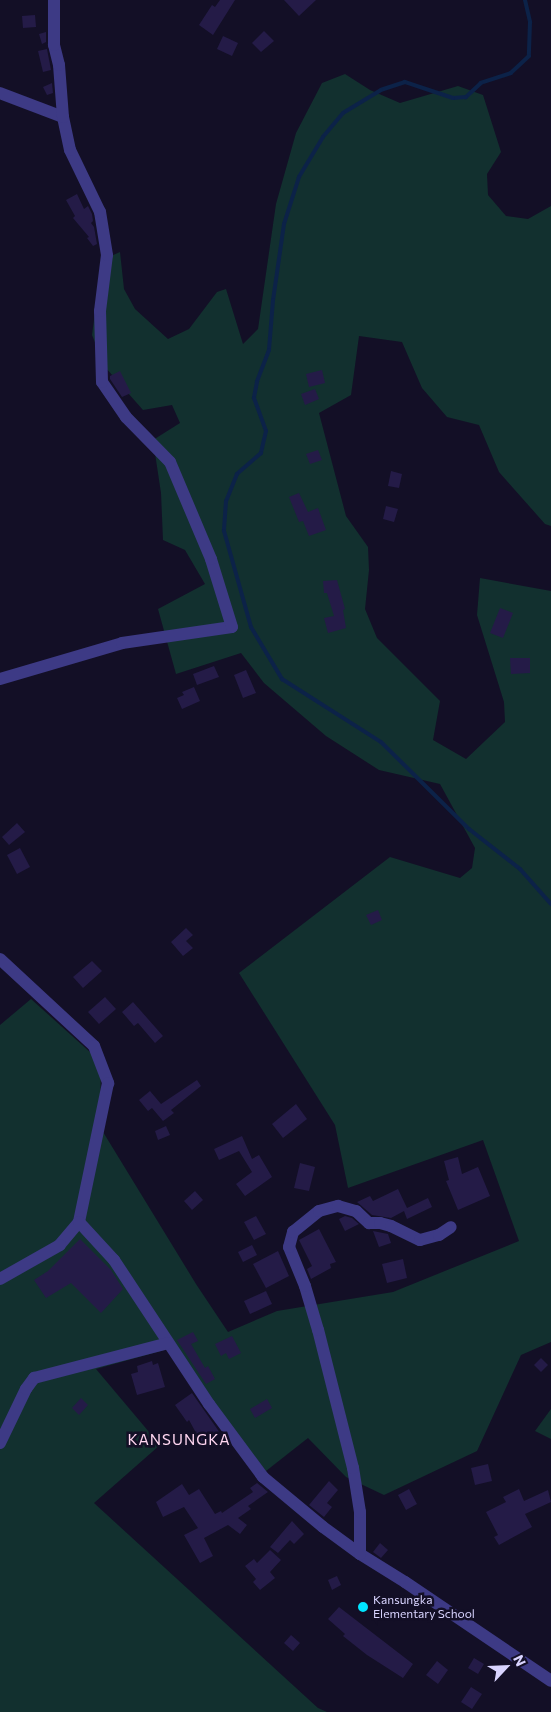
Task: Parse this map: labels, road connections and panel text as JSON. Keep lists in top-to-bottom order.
{
  "districts": ["KANSUNGKA"],
  "places": ["Kansungka Elementary School"],
  "north": "top right"
}
